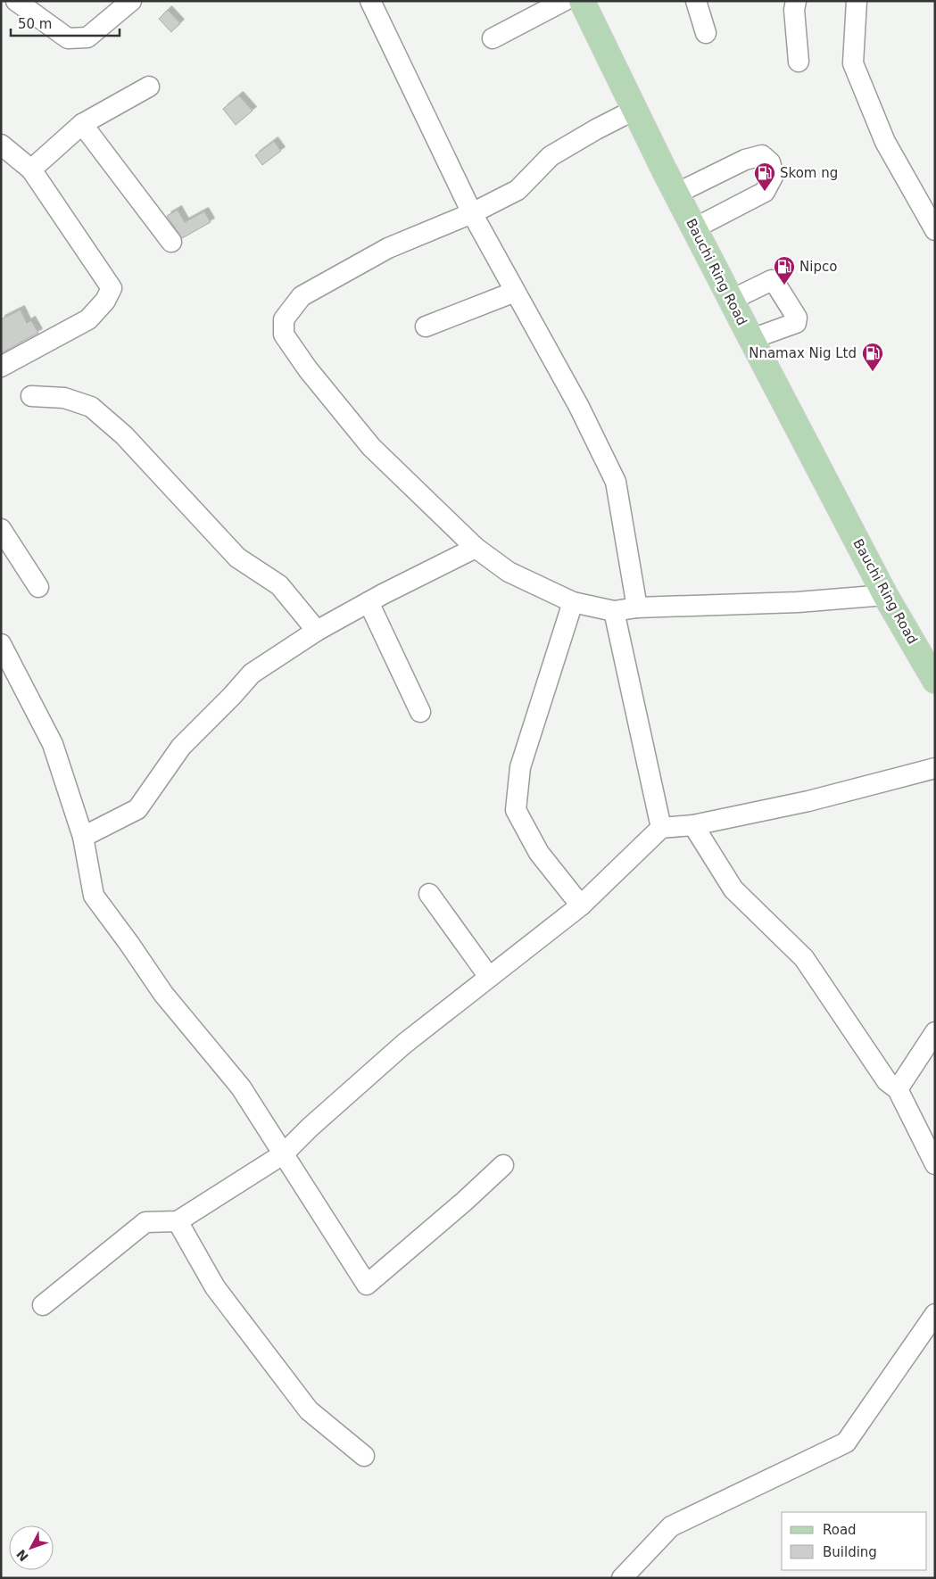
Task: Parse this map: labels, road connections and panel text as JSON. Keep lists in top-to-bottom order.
{
  "streets": {
    "main road": ["Bauchi Ring Road"]
  },
  "places": {
    "fuel station": ["Skom ng", "Nipco", "Nnamax Nig Ltd"]
  },
  "legend": ["Road", "Building"],
  "scale_bar": "50 m",
  "north": "bottom left"
}
